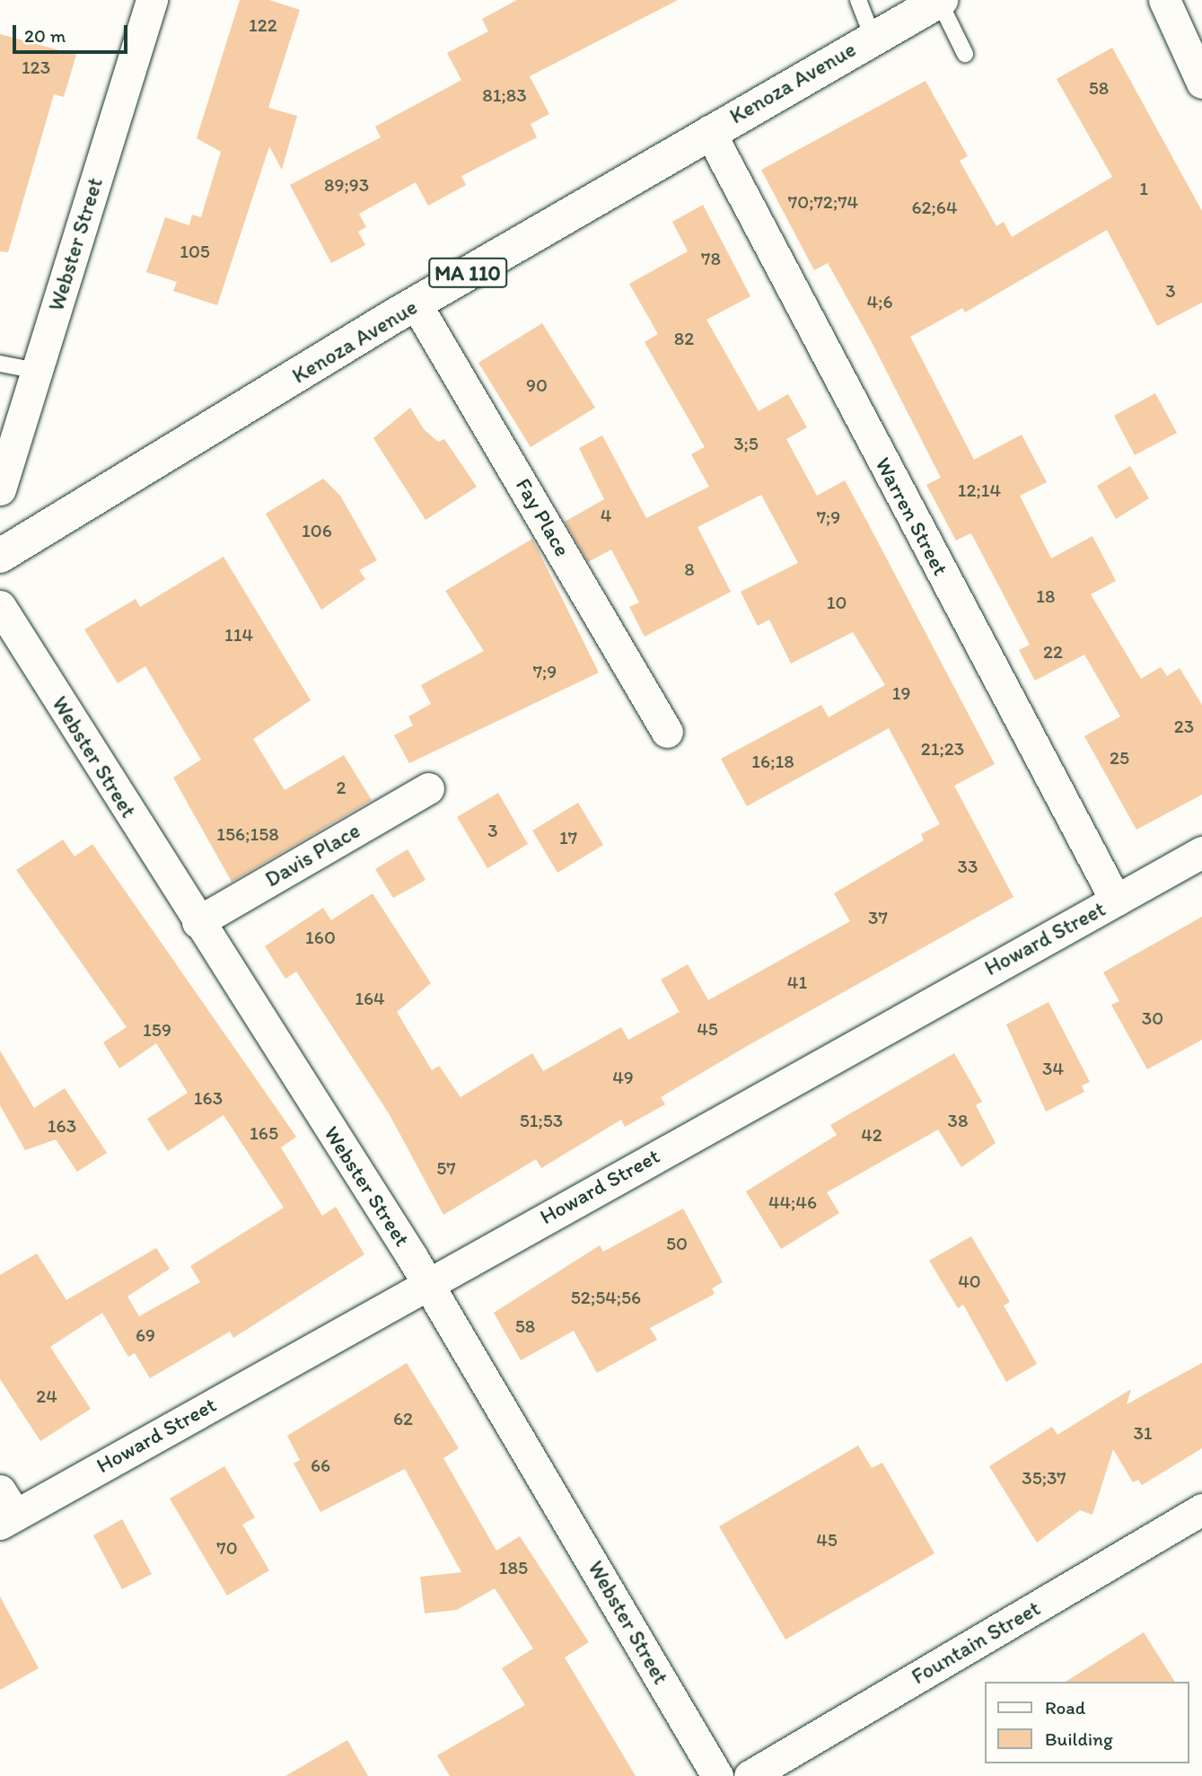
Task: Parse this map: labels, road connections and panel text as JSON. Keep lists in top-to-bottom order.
{
  "streets": {
    "main road": ["Kenoza Avenue", "MA 110"],
    "street": [
      "Webster Street",
      "Warren Street",
      "Fay Place",
      "Davis Place",
      "Howard Street",
      "Fountain Street"
    ]
  },
  "crossings": [
    ["Kenoza Avenue", "Warren Street"],
    ["Kenoza Avenue", "Fay Place"],
    ["Webster Street", "Davis Place"],
    ["Webster Street", "Howard Street"],
    ["Warren Street", "Howard Street"]
  ],
  "house_numbers": [
    "122",
    "123",
    "58",
    "81;83",
    "89;93",
    "1",
    "70;72;74",
    "62;64",
    "105",
    "78",
    "3",
    "4;6",
    "82",
    "90",
    "3;5",
    "12;14",
    "4",
    "7;9",
    "106",
    "8",
    "18",
    "10",
    "114",
    "22",
    "7;9",
    "19",
    "23",
    "21;23",
    "25",
    "16;18",
    "2",
    "3",
    "156;158",
    "17",
    "33",
    "37",
    "160",
    "41",
    "164",
    "30",
    "45",
    "159",
    "34",
    "49",
    "163",
    "51;53",
    "38",
    "163",
    "165",
    "42",
    "57",
    "44;46",
    "50",
    "40",
    "52;54;56",
    "58",
    "69",
    "24",
    "62",
    "31",
    "66",
    "35;37",
    "45",
    "70",
    "185"
  ],
  "legend": ["Road", "Building"],
  "scale_bar": "20 m"
}
